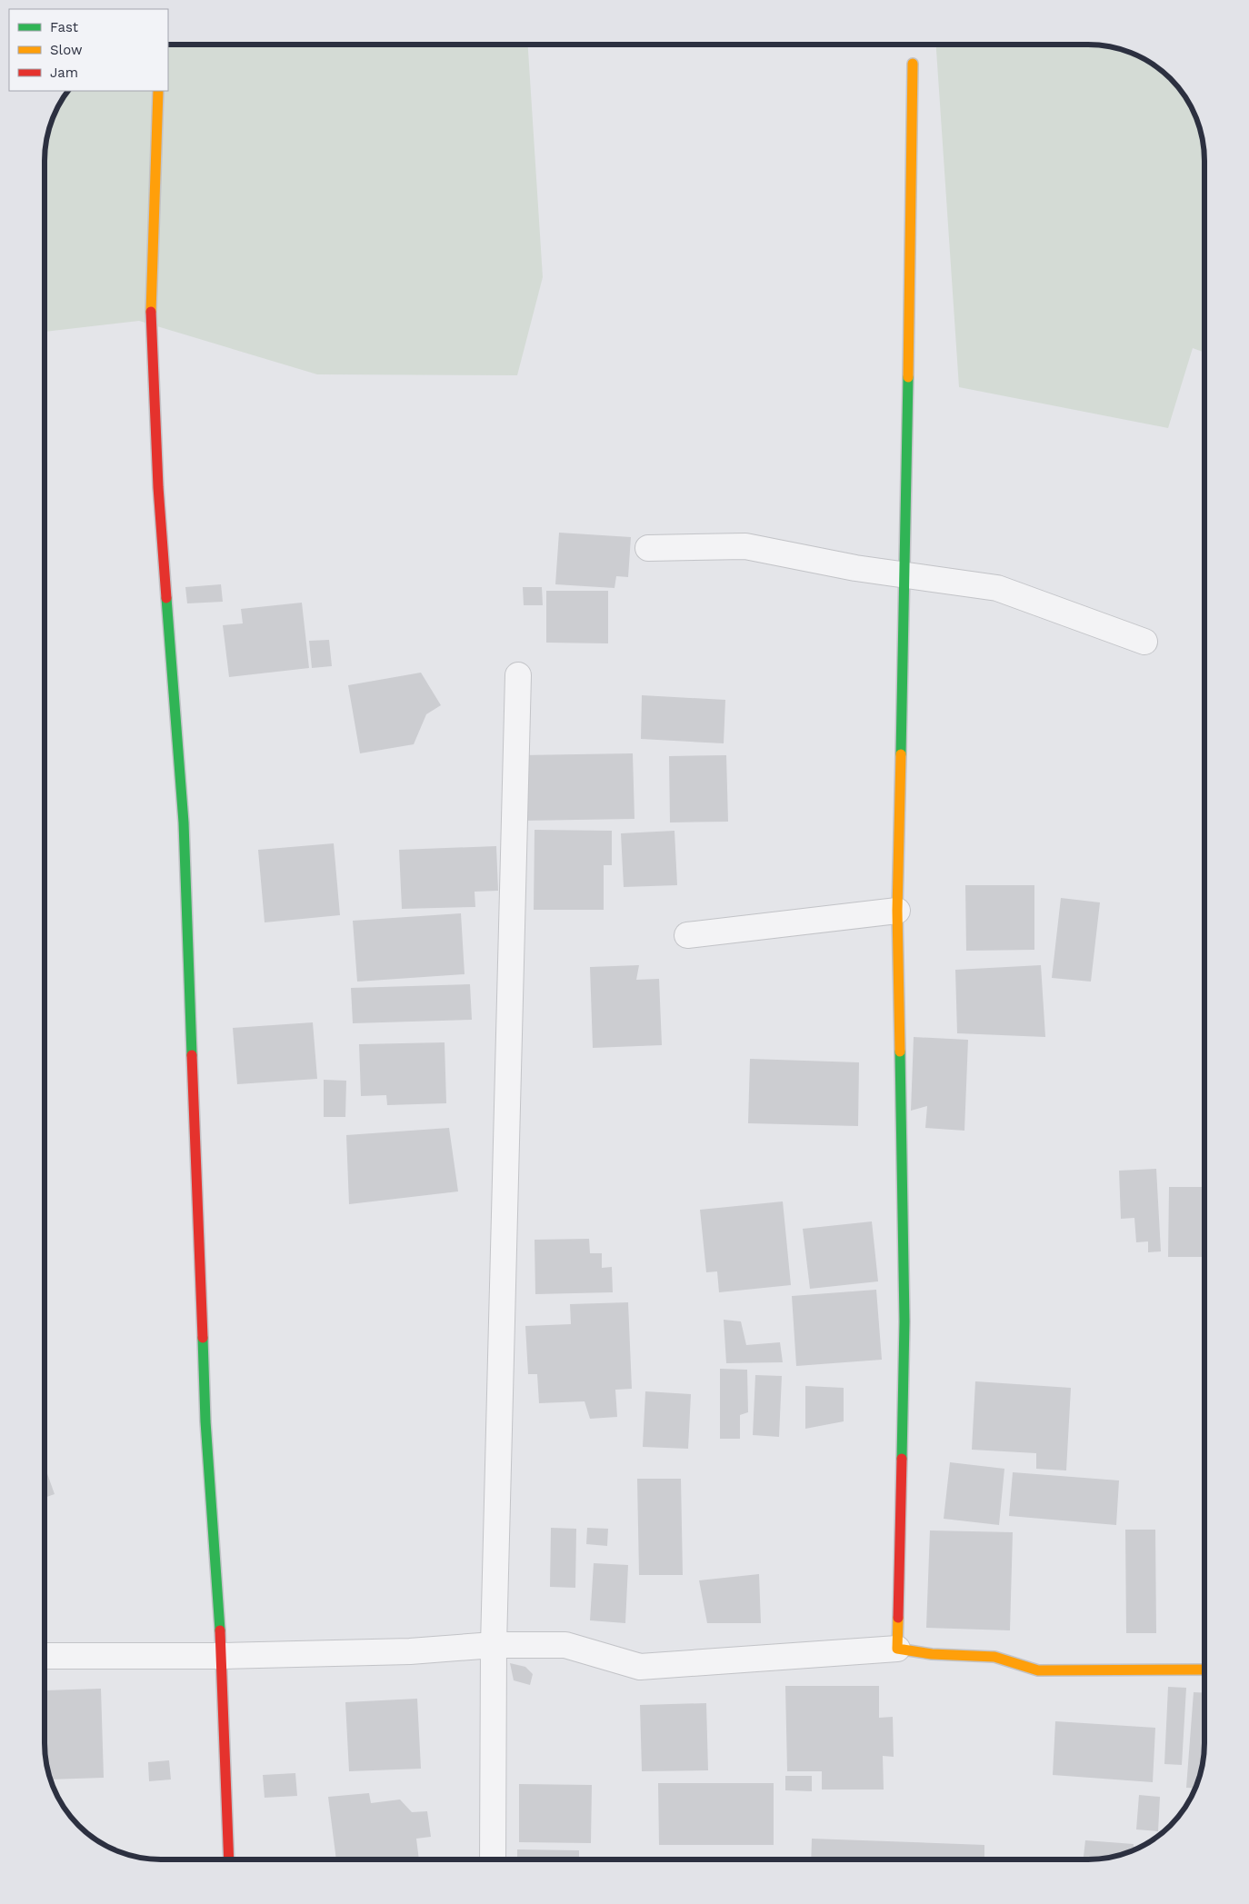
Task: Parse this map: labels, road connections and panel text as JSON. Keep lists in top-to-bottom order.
{
  "legend": ["Fast", "Slow", "Jam"]
}
